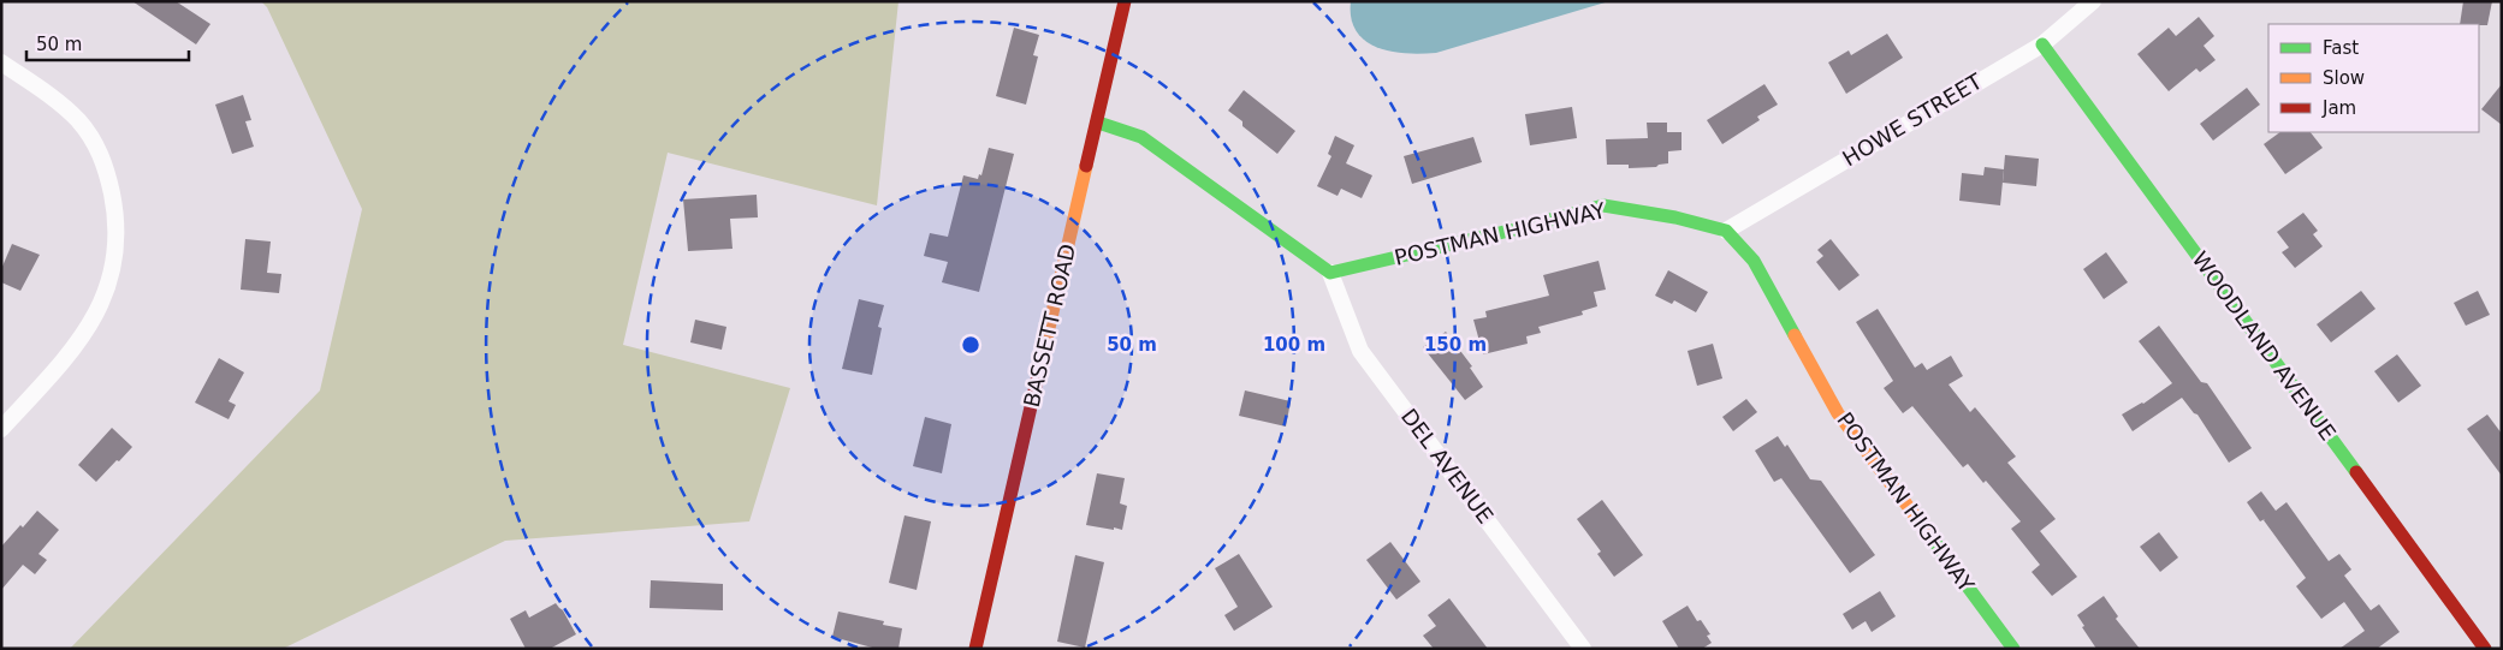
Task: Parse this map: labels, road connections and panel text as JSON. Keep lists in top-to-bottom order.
{
  "streets": {
    "street": [
      "HOWE STREET",
      "POSTMAN HIGHWAY",
      "BASSETT ROAD",
      "WOODLAND AVENUE",
      "DEL AVENUE"
    ]
  },
  "crossings": [
    ["HOWE STREET", "POSTMAN HIGHWAY"],
    ["HOWE STREET", "WOODLAND AVENUE"],
    ["POSTMAN HIGHWAY", "DEL AVENUE"]
  ],
  "legend": ["Fast", "Slow", "Jam"],
  "scale_bar": "50 m",
  "rings": ["50 m", "100 m", "150 m"]
}
